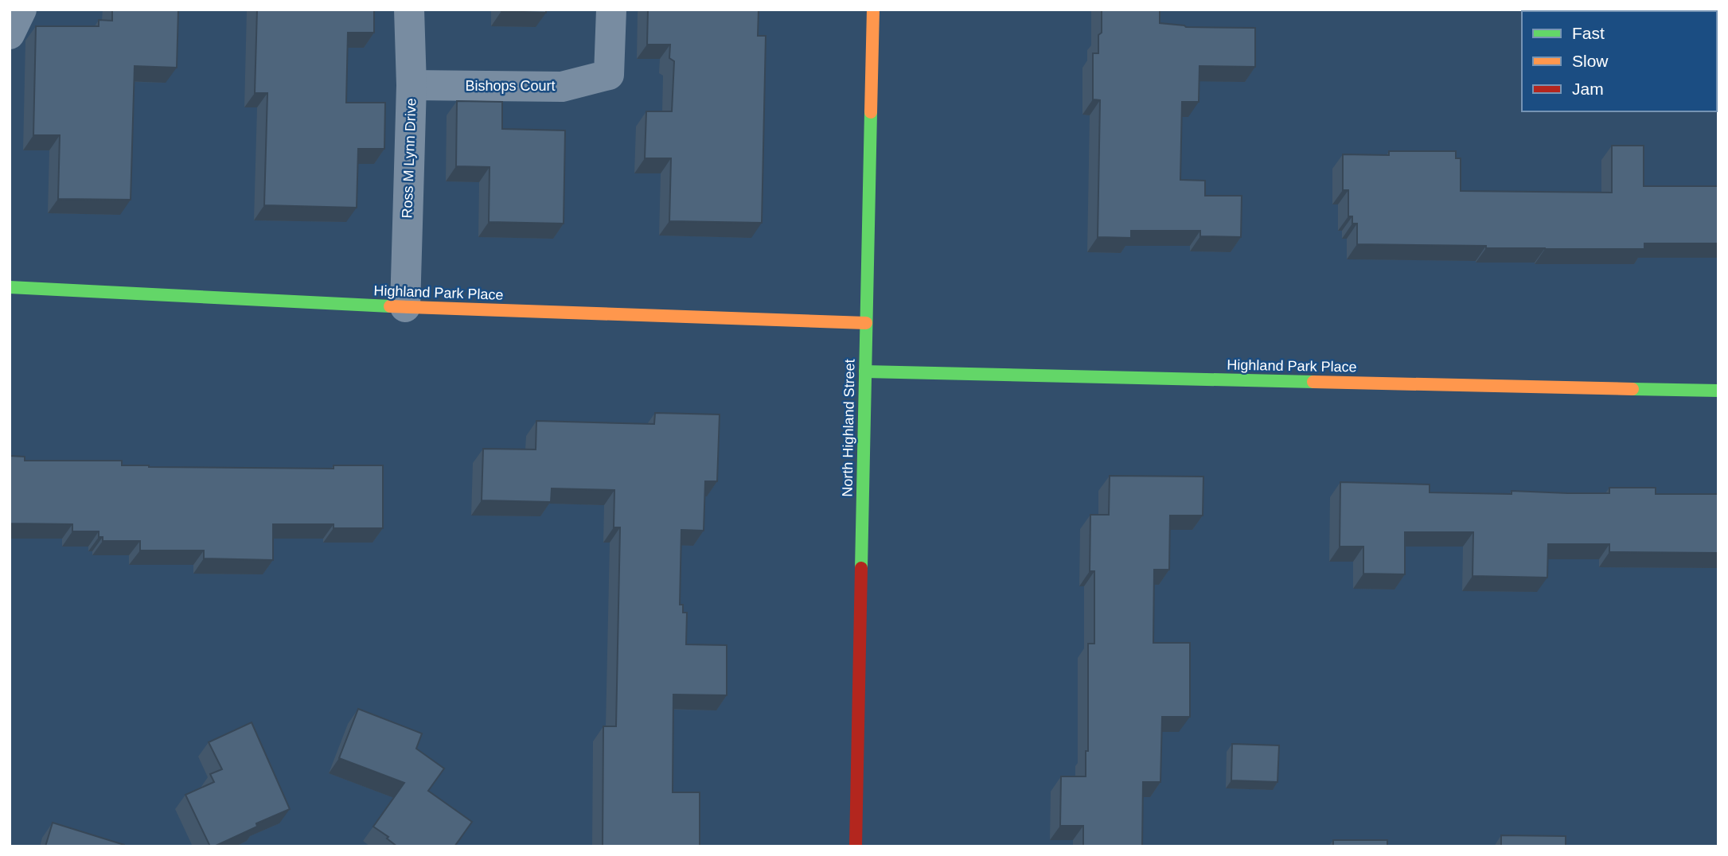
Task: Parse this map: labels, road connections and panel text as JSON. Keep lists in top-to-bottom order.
{
  "streets": {
    "street": [
      "Bishops Court",
      "Ross M Lynn Drive",
      "Highland Park Place",
      "North Highland Street"
    ]
  },
  "crossings": [
    ["Bishops Court", "Ross M Lynn Drive"],
    ["Ross M Lynn Drive", "Highland Park Place"],
    ["Highland Park Place", "North Highland Street"]
  ],
  "legend": ["Fast", "Slow", "Jam"]
}
